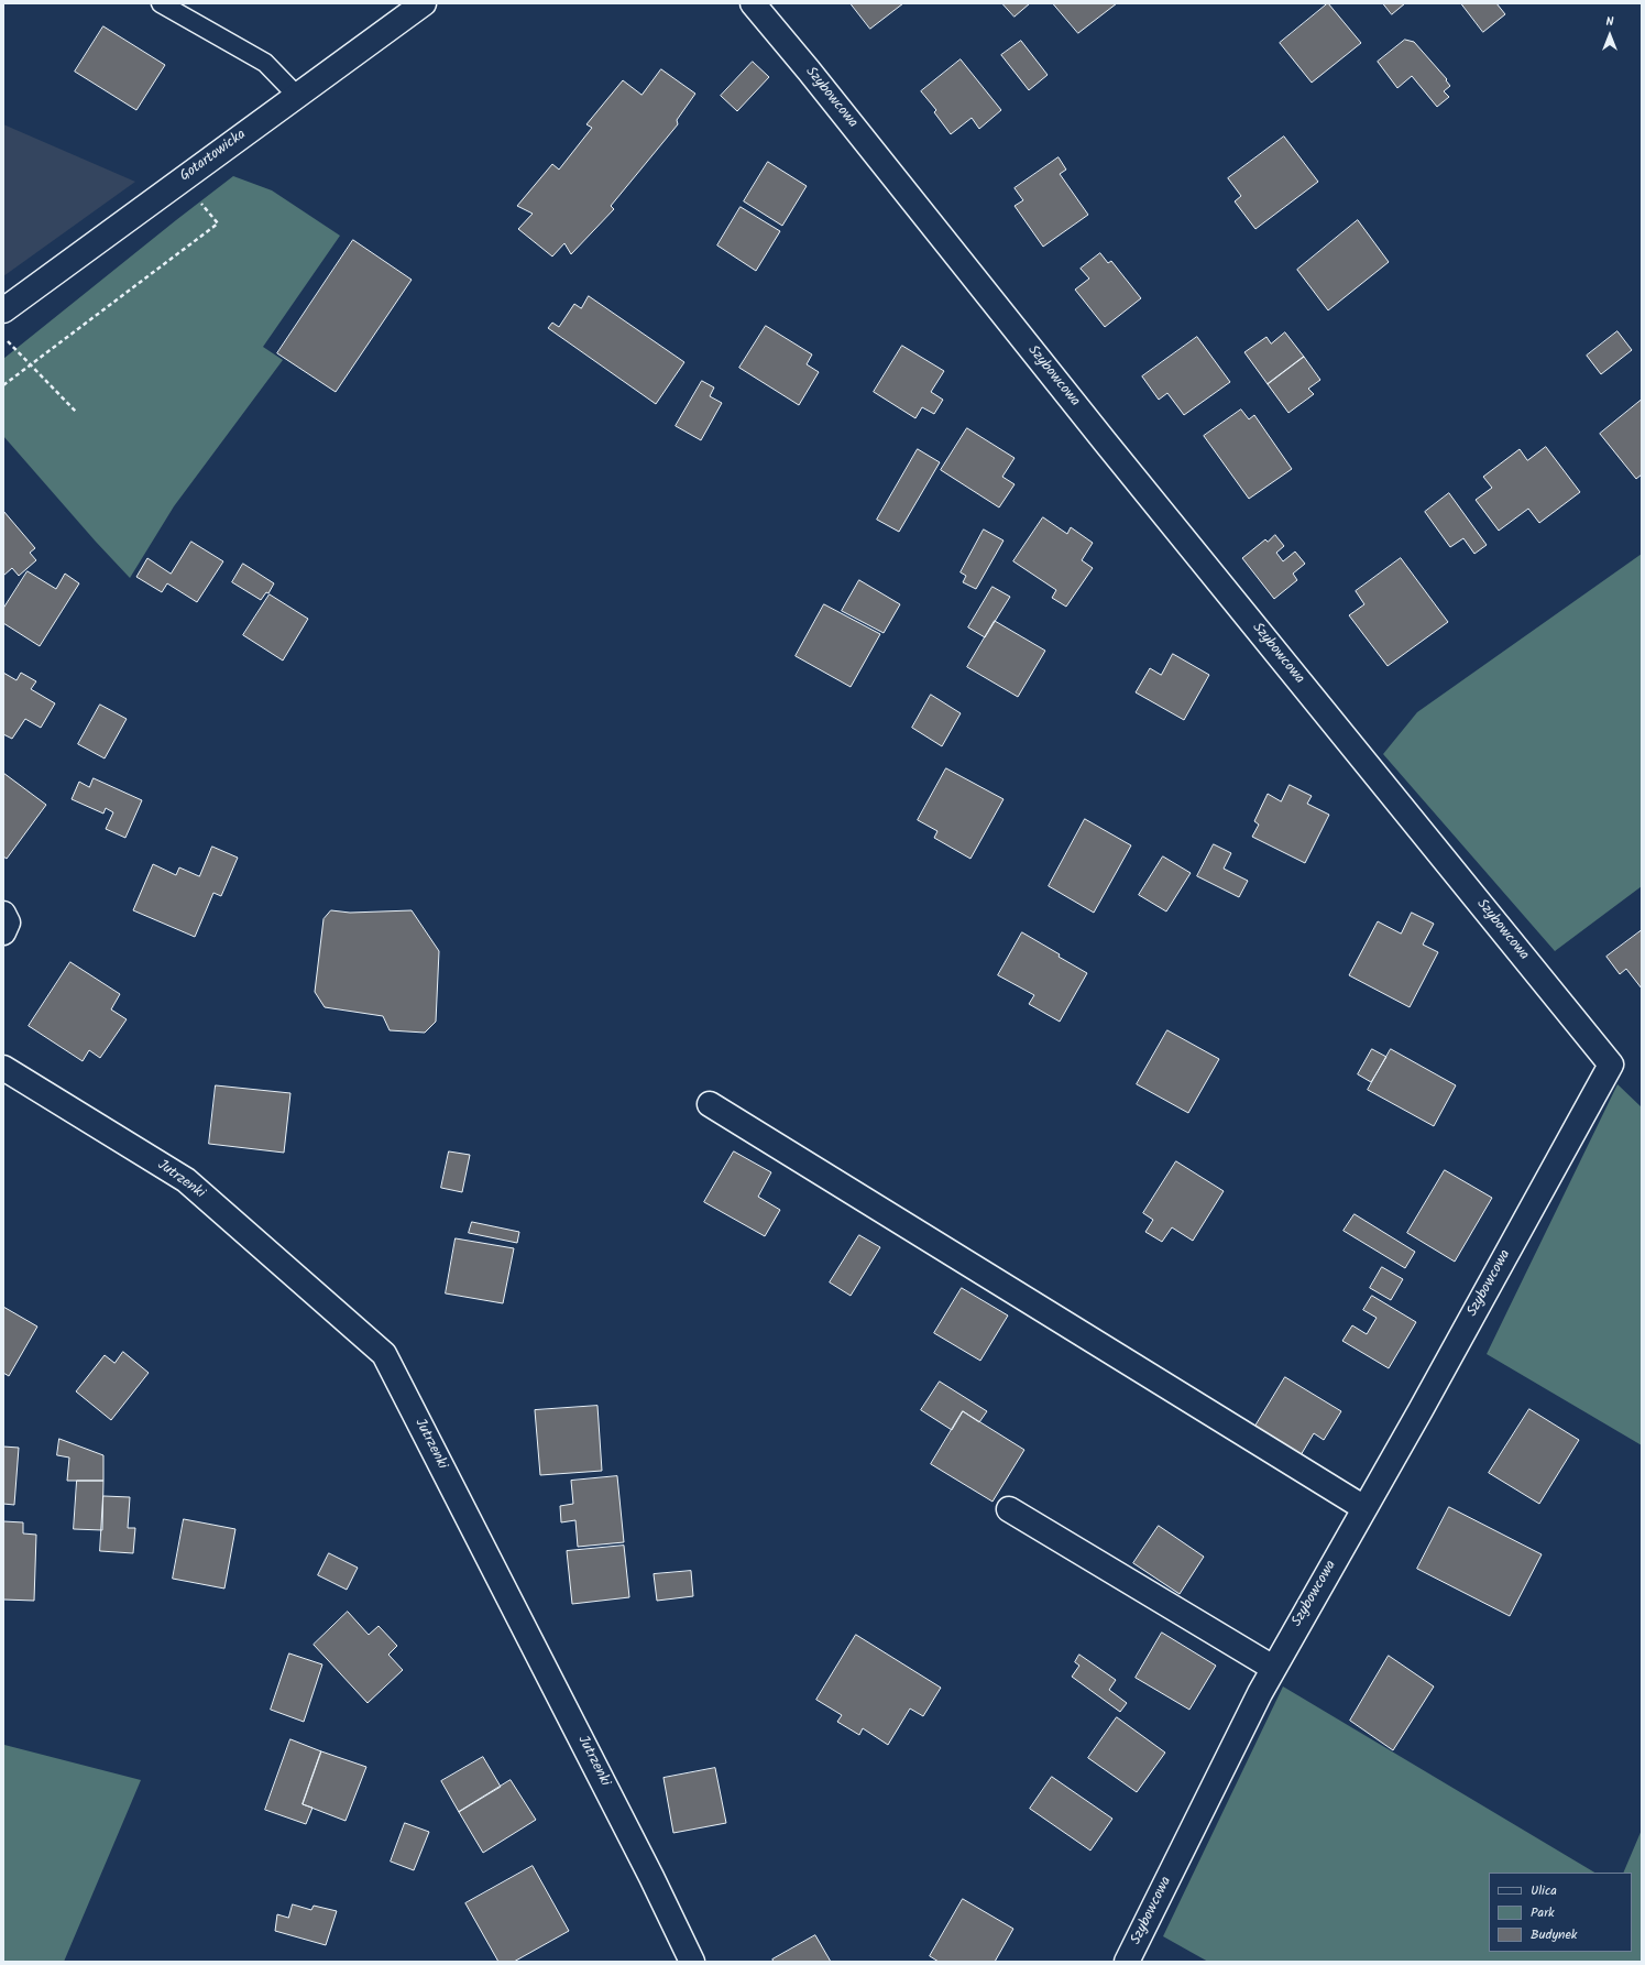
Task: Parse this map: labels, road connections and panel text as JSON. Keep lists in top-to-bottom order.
{
  "streets": {
    "street": ["Szybowcowa", "Gotartowicka", "Jutrzenki"]
  },
  "legend": ["Ulica", "Park", "Budynek"],
  "north": "top"
}
